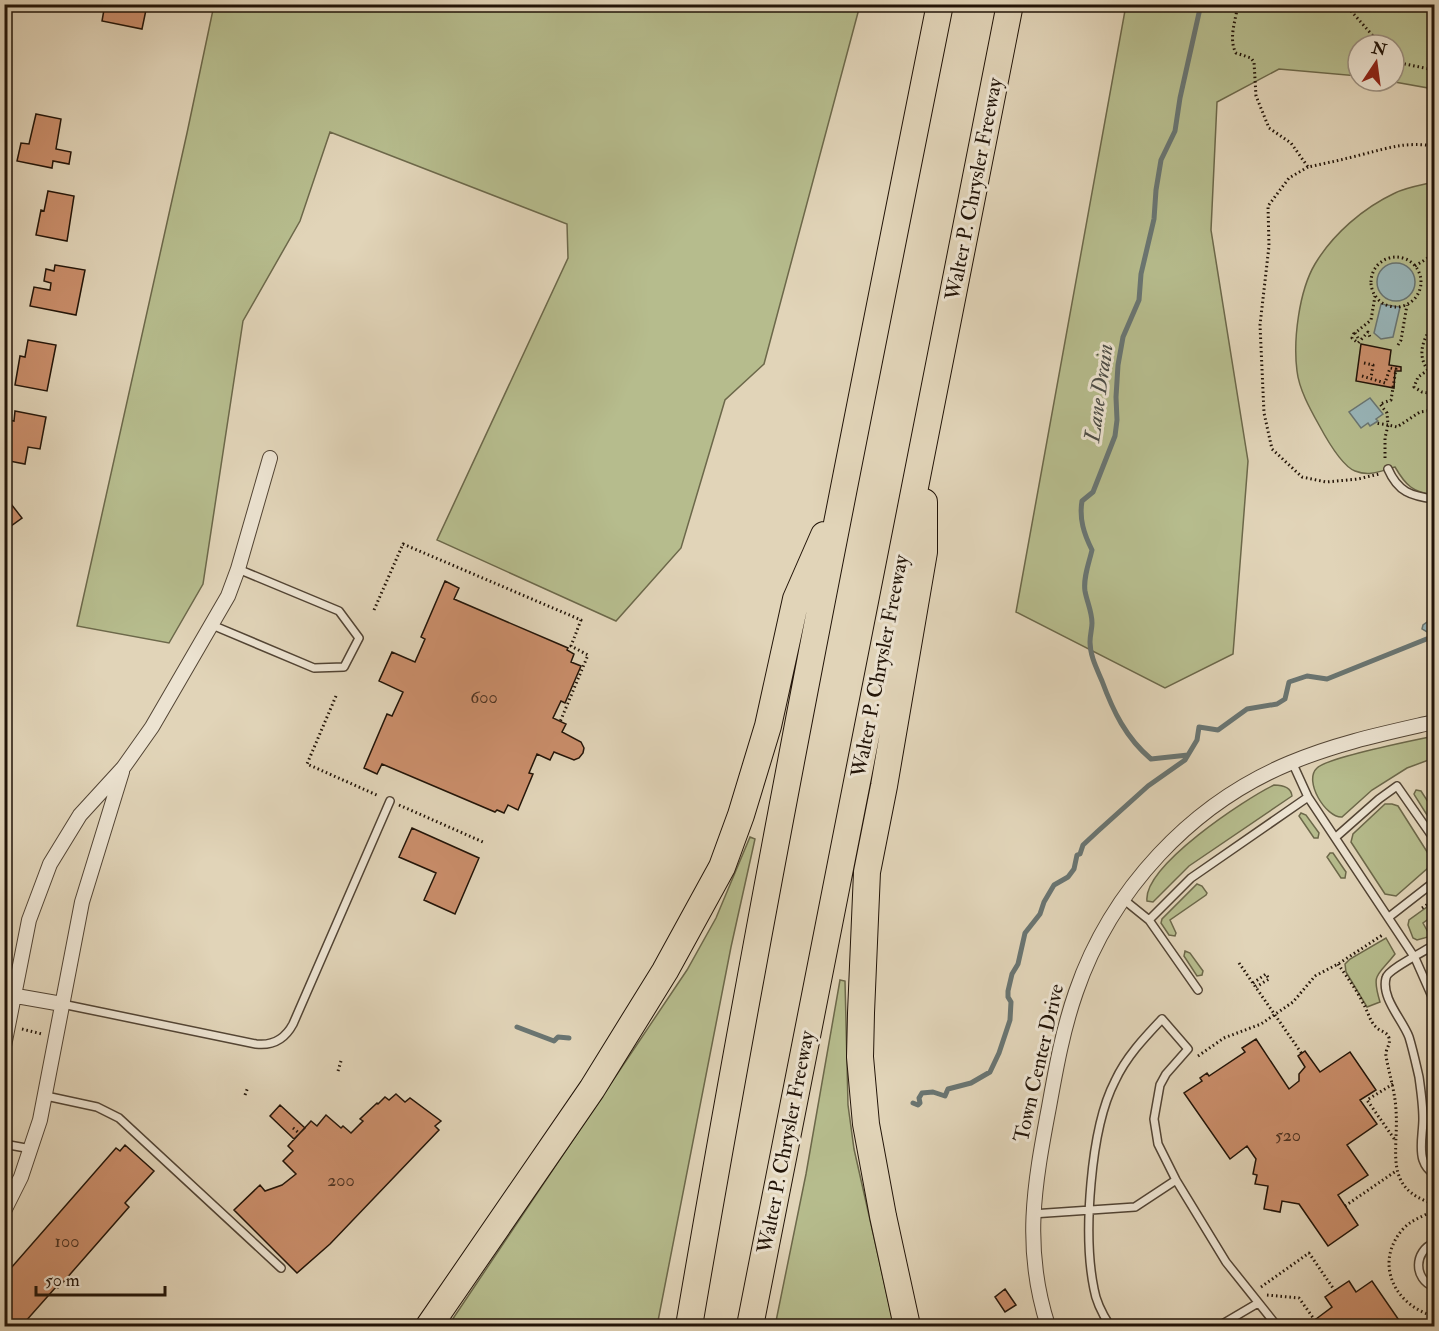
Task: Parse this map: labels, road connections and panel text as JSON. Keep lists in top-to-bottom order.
{
  "streets": {
    "highway": ["Walter P. Chrysler Freeway"],
    "street": ["Town Center Drive"]
  },
  "water": ["Lane Drain"],
  "house_numbers": [
    "600",
    "520",
    "200",
    "100"
  ],
  "scale_bar": "50 m",
  "north": "top"
}
